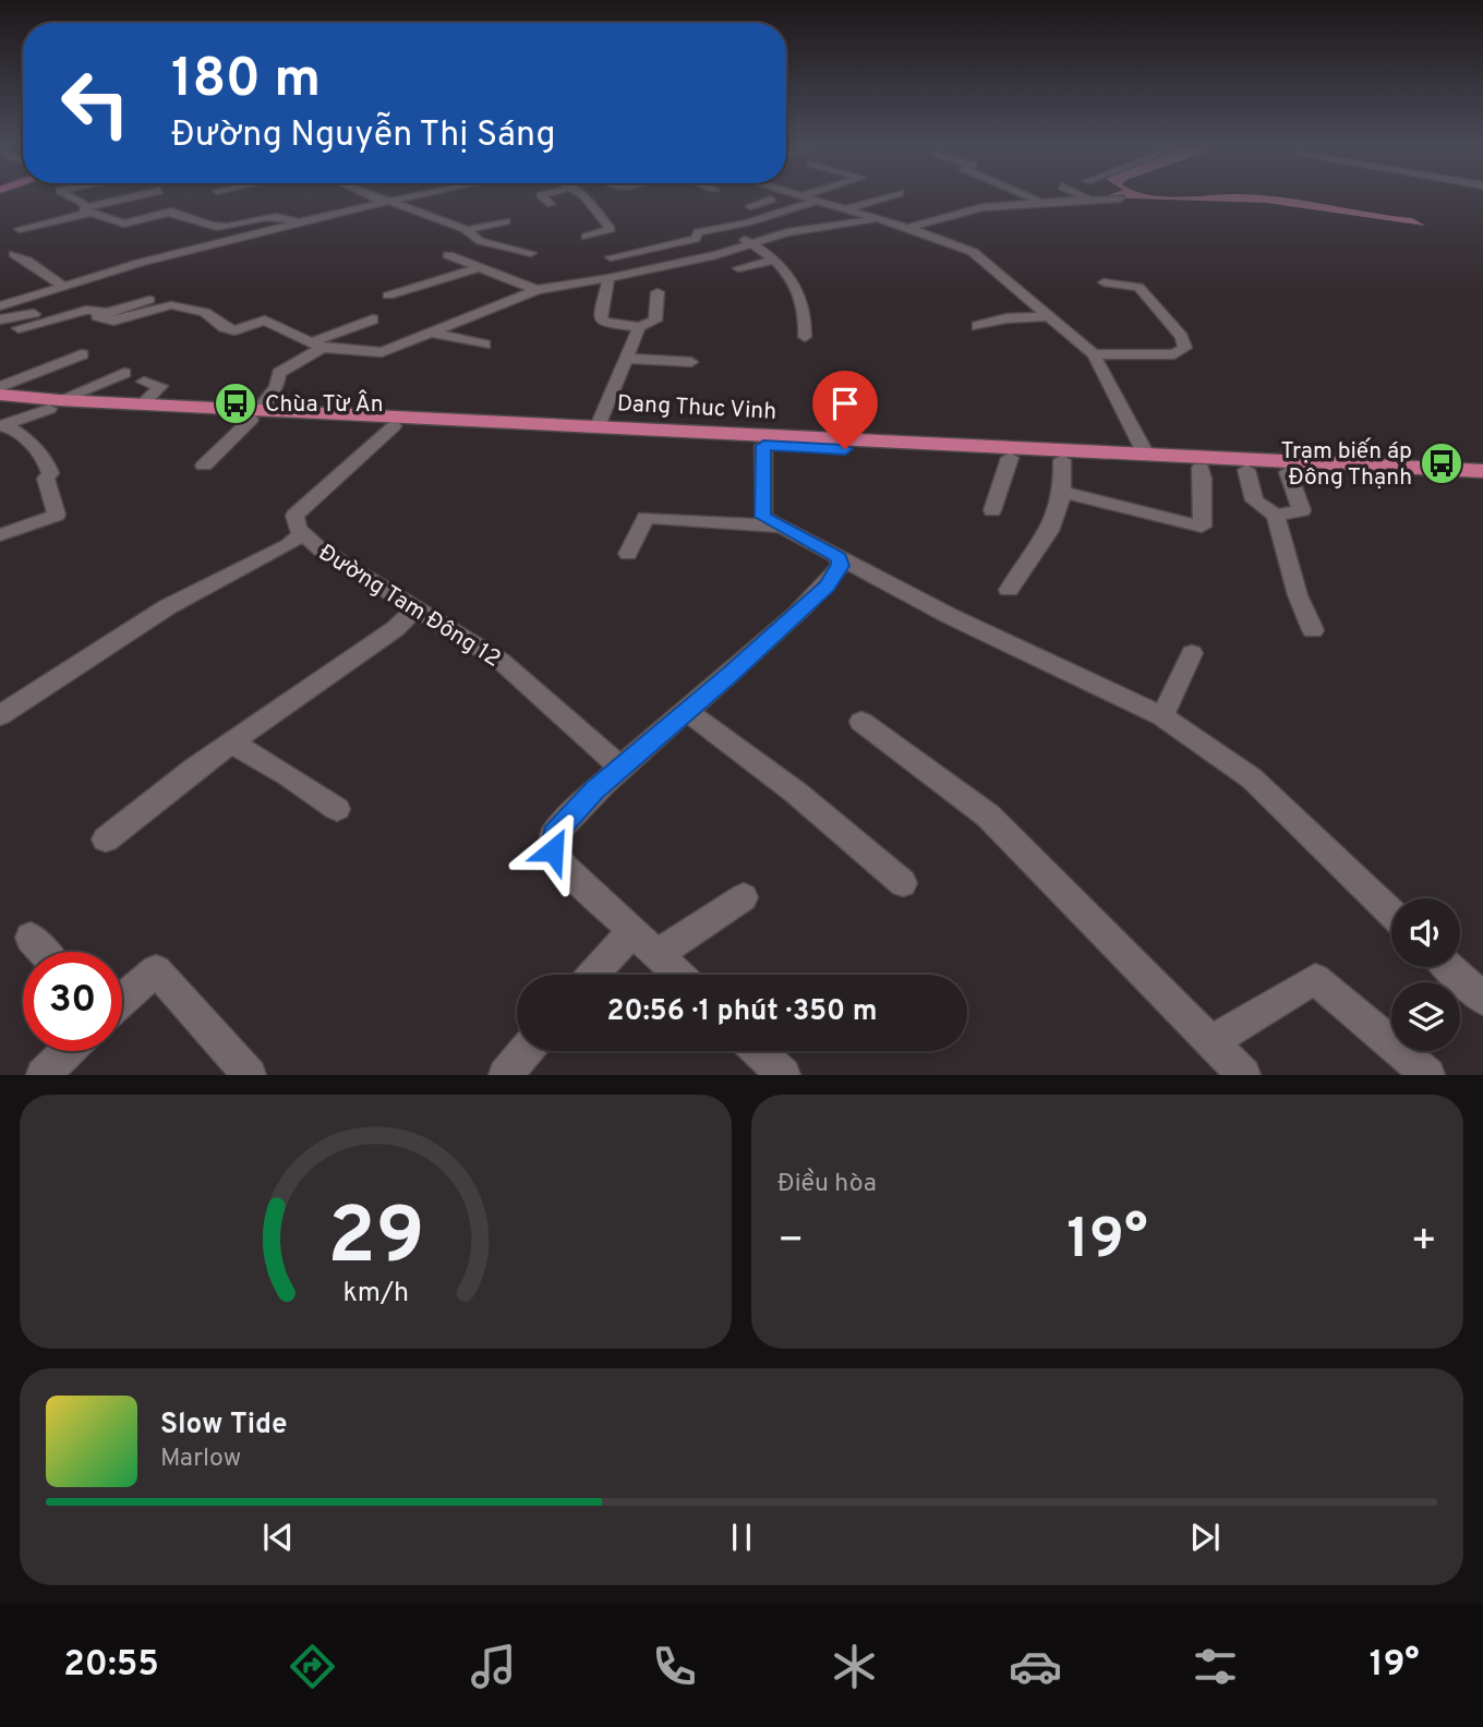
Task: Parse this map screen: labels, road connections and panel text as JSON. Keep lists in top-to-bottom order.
{
  "streets": {
    "main road": ["Dang Thuc Vinh"],
    "street": ["Đường Tam Đông 12"]
  },
  "places": {
    "bus stop": ["Chùa Từ Ân", "Trạm biến áp Đông Thạnh"]
  },
  "page": {
    "turn": ["180 m", "Đường Nguyễn Thị Sáng"],
    "limit": "30",
    "trip": "20:56 · 1 phút · 350 m",
    "tile": "Điều hòa",
    "heat": ["−", "19°", "+"],
    "song": ["Slow Tide", "Marlow"],
    "tabs": ["20:55", "19°"],
    "gauge": ["29", "km/h"]
  }
}
